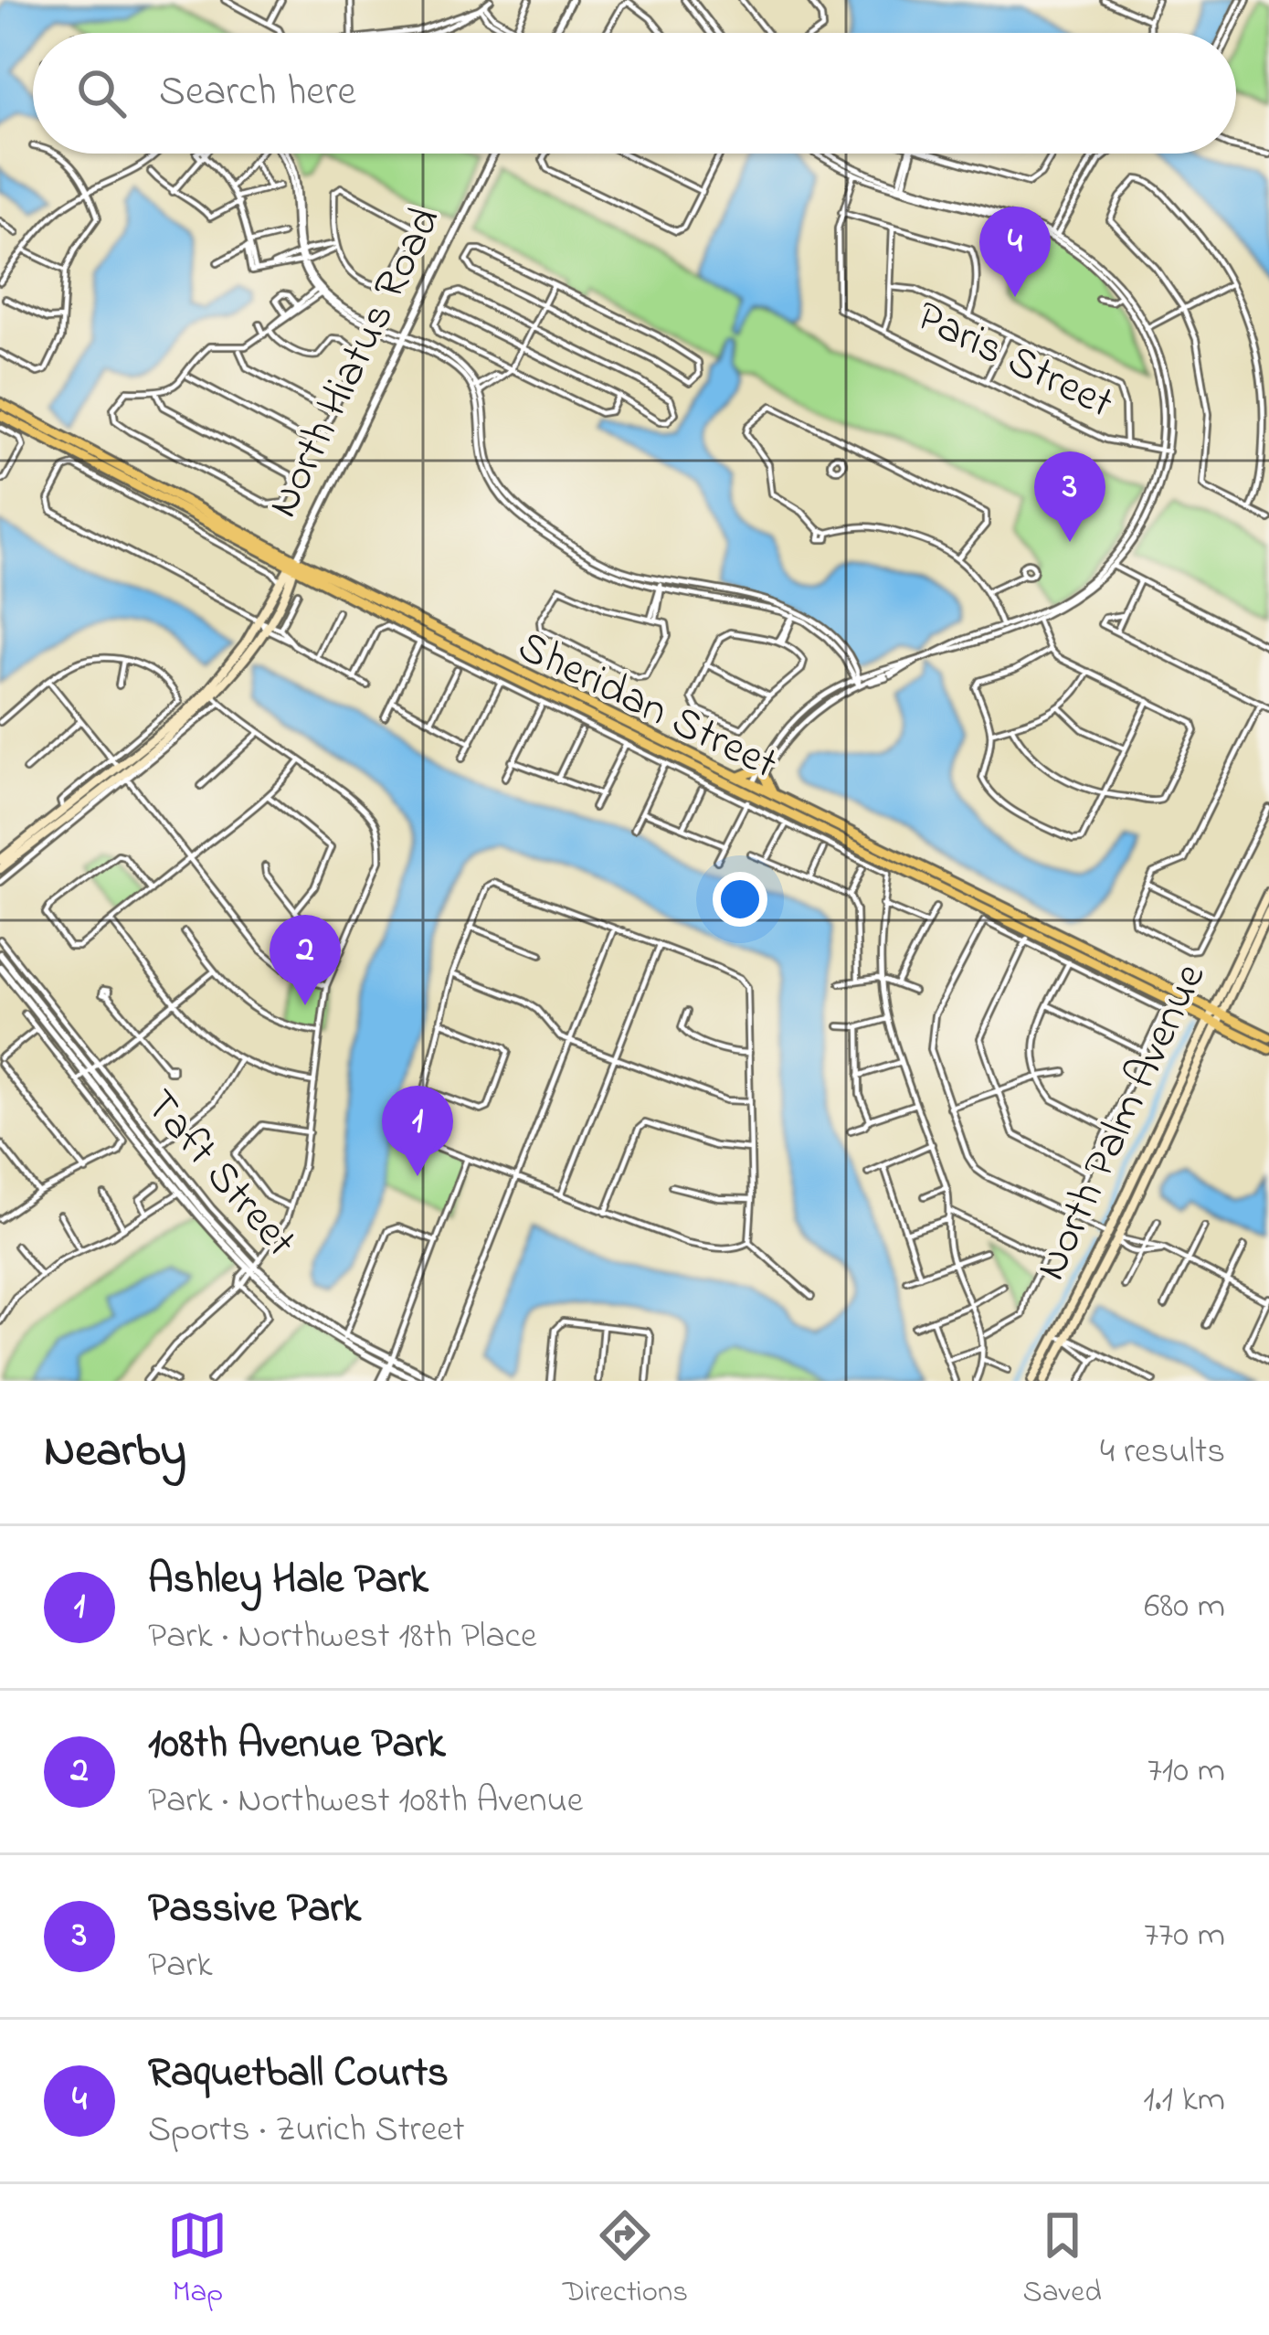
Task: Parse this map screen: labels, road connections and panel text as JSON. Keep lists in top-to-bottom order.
{
  "streets": {
    "main road": ["North Hiatus Road", "Sheridan Street", "North Palm Avenue"],
    "street": ["Paris Street", "Taft Street"]
  },
  "crossings": [
    ["North Hiatus Road", "Sheridan Street"],
    ["Sheridan Street", "North Palm Avenue"]
  ],
  "page": {
    "search": "Search here",
    "pins": [
      "4",
      "3",
      "2",
      "1"
    ],
    "heading": ["Nearby", "4 results"],
    "list": [
      {
        "mark": "1",
        "name": "Ashley Hale Park",
        "note": "Park · Northwest 18th Place",
        "value": "680 m"
      },
      {
        "mark": "2",
        "name": "108th Avenue Park",
        "note": "Park · Northwest 108th Avenue",
        "value": "710 m"
      },
      {
        "mark": "3",
        "name": "Passive Park",
        "note": "Park",
        "value": "770 m"
      },
      {
        "mark": "4",
        "name": "Raquetball Courts",
        "note": "Sports · Zurich Street",
        "value": "1.1 km"
      }
    ],
    "nav": ["Map", "Directions", "Saved"]
  }
}
